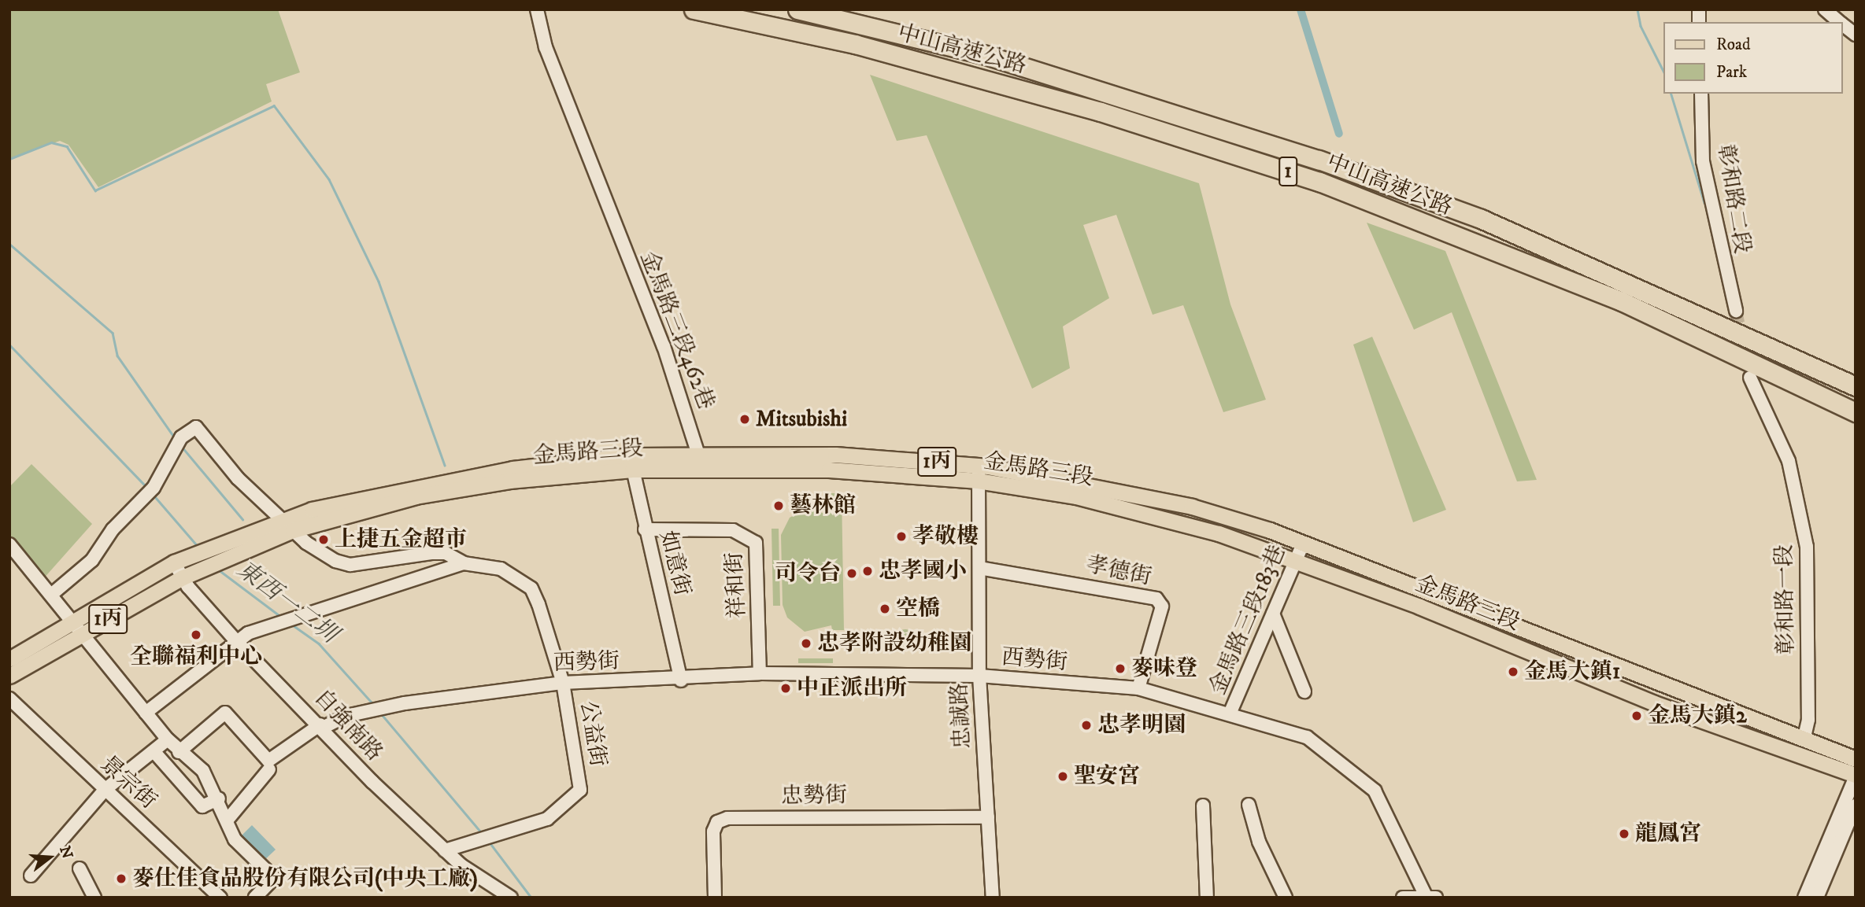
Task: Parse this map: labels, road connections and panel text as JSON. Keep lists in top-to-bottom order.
{
  "streets": {
    "highway": ["中山高速公路", "1"],
    "main road": ["金馬路三段", "1丙"],
    "street": [
      "彰和路二段",
      "金馬路三段462巷",
      "如意街",
      "孝德街",
      "祥和街",
      "彰和路一段",
      "金馬路三段183巷",
      "西勢街",
      "忠誠路",
      "自強南路",
      "公益街",
      "景宗街",
      "忠勢街"
    ]
  },
  "crossings": [
    ["金馬路三段462巷", "金馬路三段"],
    ["金馬路三段", "如意街"],
    ["金馬路三段", "彰和路一段"],
    ["金馬路三段", "金馬路三段183巷"],
    ["金馬路三段", "忠誠路"],
    ["金馬路三段", "自強南路"],
    ["如意街", "祥和街"],
    ["如意街", "西勢街"],
    ["孝德街", "西勢街"],
    ["孝德街", "忠誠路"],
    ["祥和街", "西勢街"],
    ["金馬路三段183巷", "西勢街"],
    ["西勢街", "忠誠路"],
    ["西勢街", "自強南路"],
    ["西勢街", "公益街"],
    ["忠誠路", "忠勢街"],
    ["自強南路", "公益街"]
  ],
  "water": ["東西一二圳"],
  "places": [
    "Mitsubishi",
    "藝林館",
    "孝敬樓",
    "上捷五金超市",
    "忠孝國小",
    "司令台",
    "空橋",
    "全聯福利中心",
    "忠孝附設幼稚園",
    "麥味登",
    "金馬大鎮1",
    "中正派出所",
    "金馬大鎮2",
    "忠孝明園",
    "聖安宮",
    "龍鳳宮",
    "麥仕佳食品股份有限公司(中央工廠)"
  ],
  "legend": ["Road", "Park"],
  "north": "right"
}
